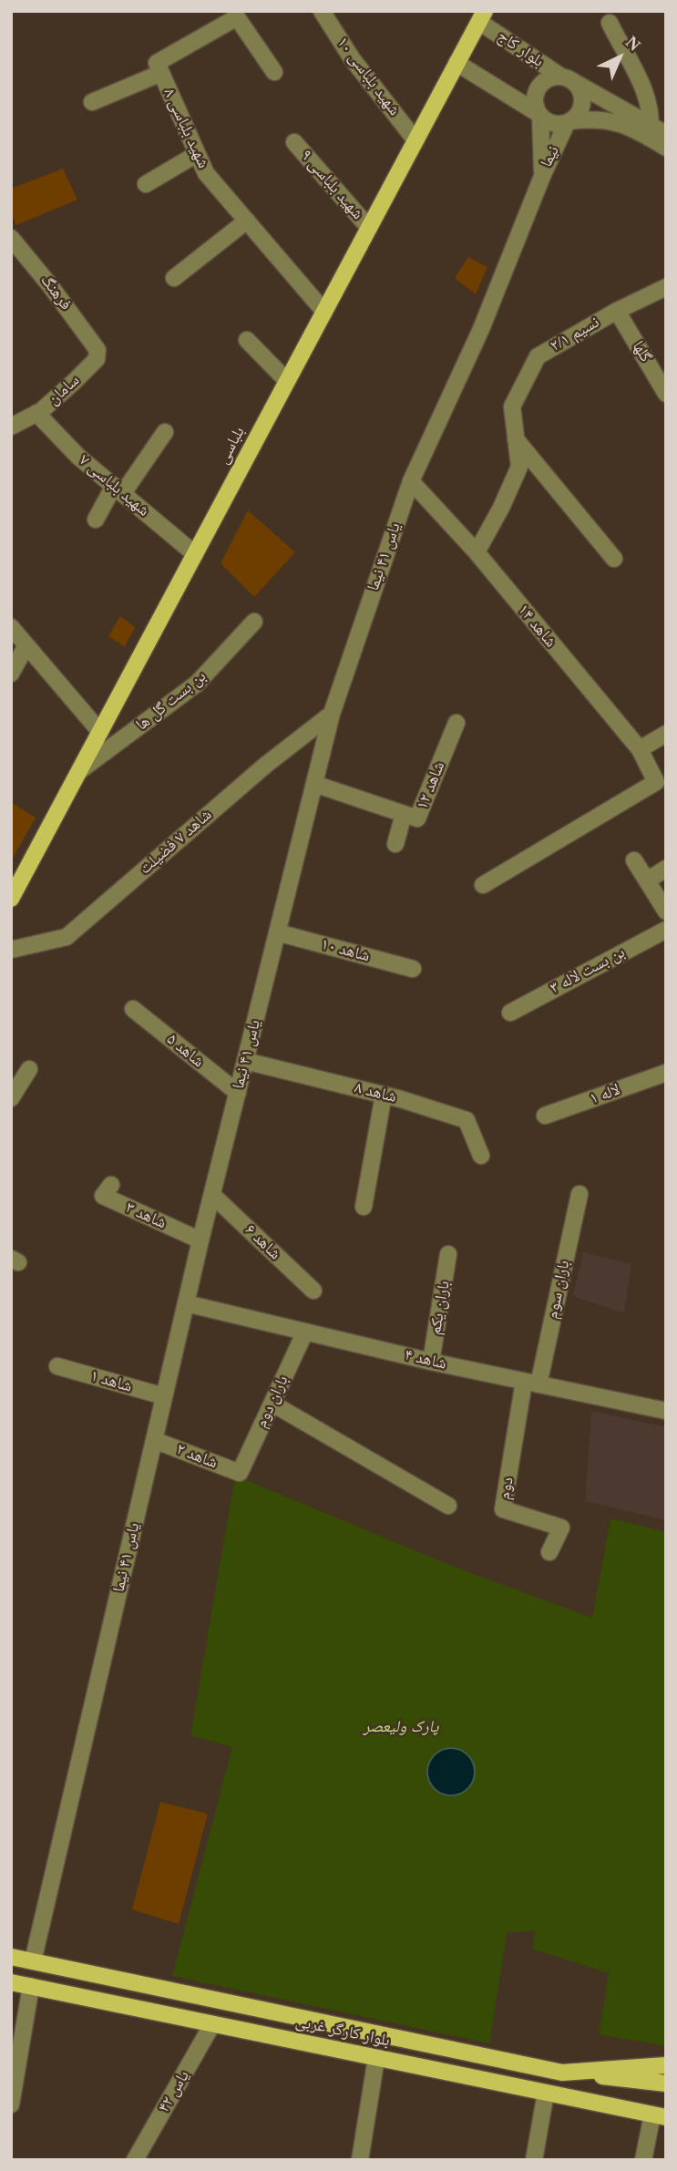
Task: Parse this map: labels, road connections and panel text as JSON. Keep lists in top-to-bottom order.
{
  "streets": {
    "main road": ["بلباسی", "بلوار کارگر غربی"],
    "street": [
      "بلوار کاج",
      "شهید بلباسی ١٠",
      "شهید بلباسی ۸",
      "نیما",
      "شهید بلباسی ۹",
      "فرهنگ",
      "نسیم ۲/۱",
      "گلها",
      "سامان",
      "شهید بلباسی ۷",
      "یاس ۴۱ نیما",
      "شاهد ۱۴",
      "بن بست گل ها",
      "شاهد ۱۲",
      "شاهد ۷ فضیلت",
      "شاهد ۱۰",
      "بن بست لاله ۳",
      "شاهد ۵",
      "شاهد ۸",
      "لاله ۱",
      "شاهد ۳",
      "شاهد ۶",
      "باران سوم",
      "باران یکم",
      "شاهد ۴",
      "شاهد ۱",
      "باران دوم",
      "شاهد ۲",
      "دوم",
      "یاس ۴۲"
    ]
  },
  "crossings": [
    ["بلوار کاج", "نیما"],
    ["بلوار کاج", "بلباسی"],
    ["شهید بلباسی ١٠", "بلباسی"],
    ["شهید بلباسی ۸", "بلباسی"],
    ["نیما", "یاس ۴۱ نیما"],
    ["شهید بلباسی ۹", "بلباسی"],
    ["فرهنگ", "سامان"],
    ["نسیم ۲/۱", "گلها"],
    ["نسیم ۲/۱", "شاهد ۱۴"],
    ["سامان", "شهید بلباسی ۷"],
    ["بلباسی", "شهید بلباسی ۷"],
    ["بلباسی", "بن بست گل ها"],
    ["یاس ۴۱ نیما", "شاهد ۱۴"],
    ["یاس ۴۱ نیما", "شاهد ۱۲"],
    ["یاس ۴۱ نیما", "شاهد ۷ فضیلت"],
    ["یاس ۴۱ نیما", "شاهد ۱۰"],
    ["یاس ۴۱ نیما", "شاهد ۵"],
    ["یاس ۴۱ نیما", "شاهد ۸"],
    ["یاس ۴۱ نیما", "شاهد ۳"],
    ["یاس ۴۱ نیما", "شاهد ۶"],
    ["یاس ۴۱ نیما", "شاهد ۴"],
    ["یاس ۴۱ نیما", "شاهد ۱"],
    ["یاس ۴۱ نیما", "شاهد ۲"],
    ["یاس ۴۱ نیما", "بلوار کارگر غربی"],
    ["باران سوم", "شاهد ۴"],
    ["باران سوم", "دوم"],
    ["باران یکم", "شاهد ۴"],
    ["شاهد ۴", "باران دوم"],
    ["شاهد ۴", "دوم"],
    ["باران دوم", "شاهد ۲"],
    ["بلوار کارگر غربی", "یاس ۴۲"]
  ],
  "parks": ["پارک ولیعصر"],
  "north": "top right"
}
